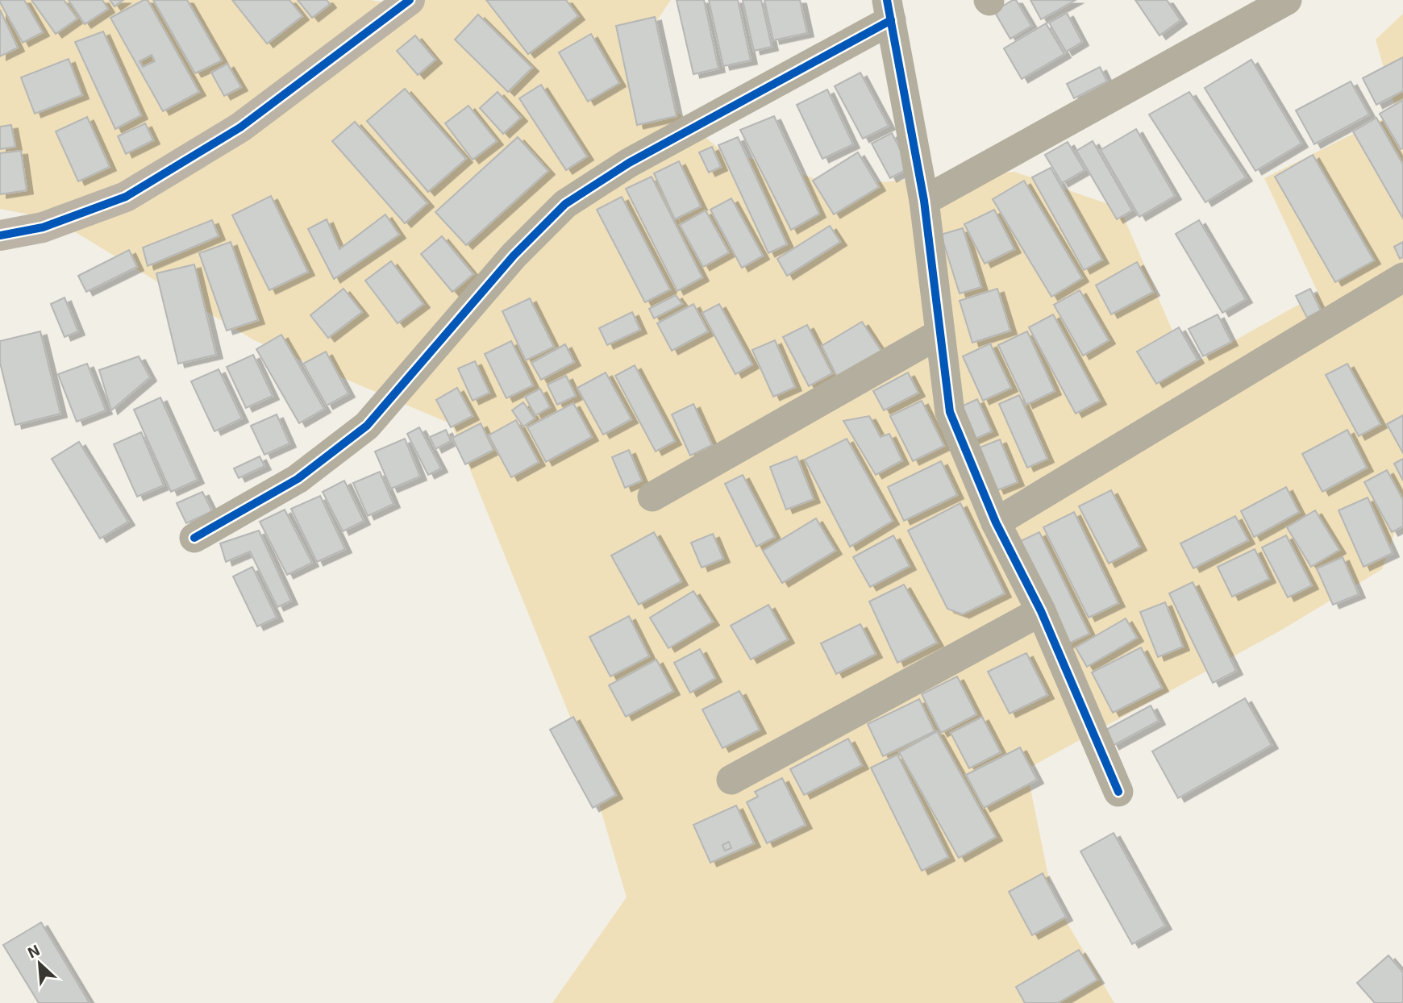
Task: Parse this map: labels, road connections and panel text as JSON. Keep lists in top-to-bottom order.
{
  "north": "top left"
}
